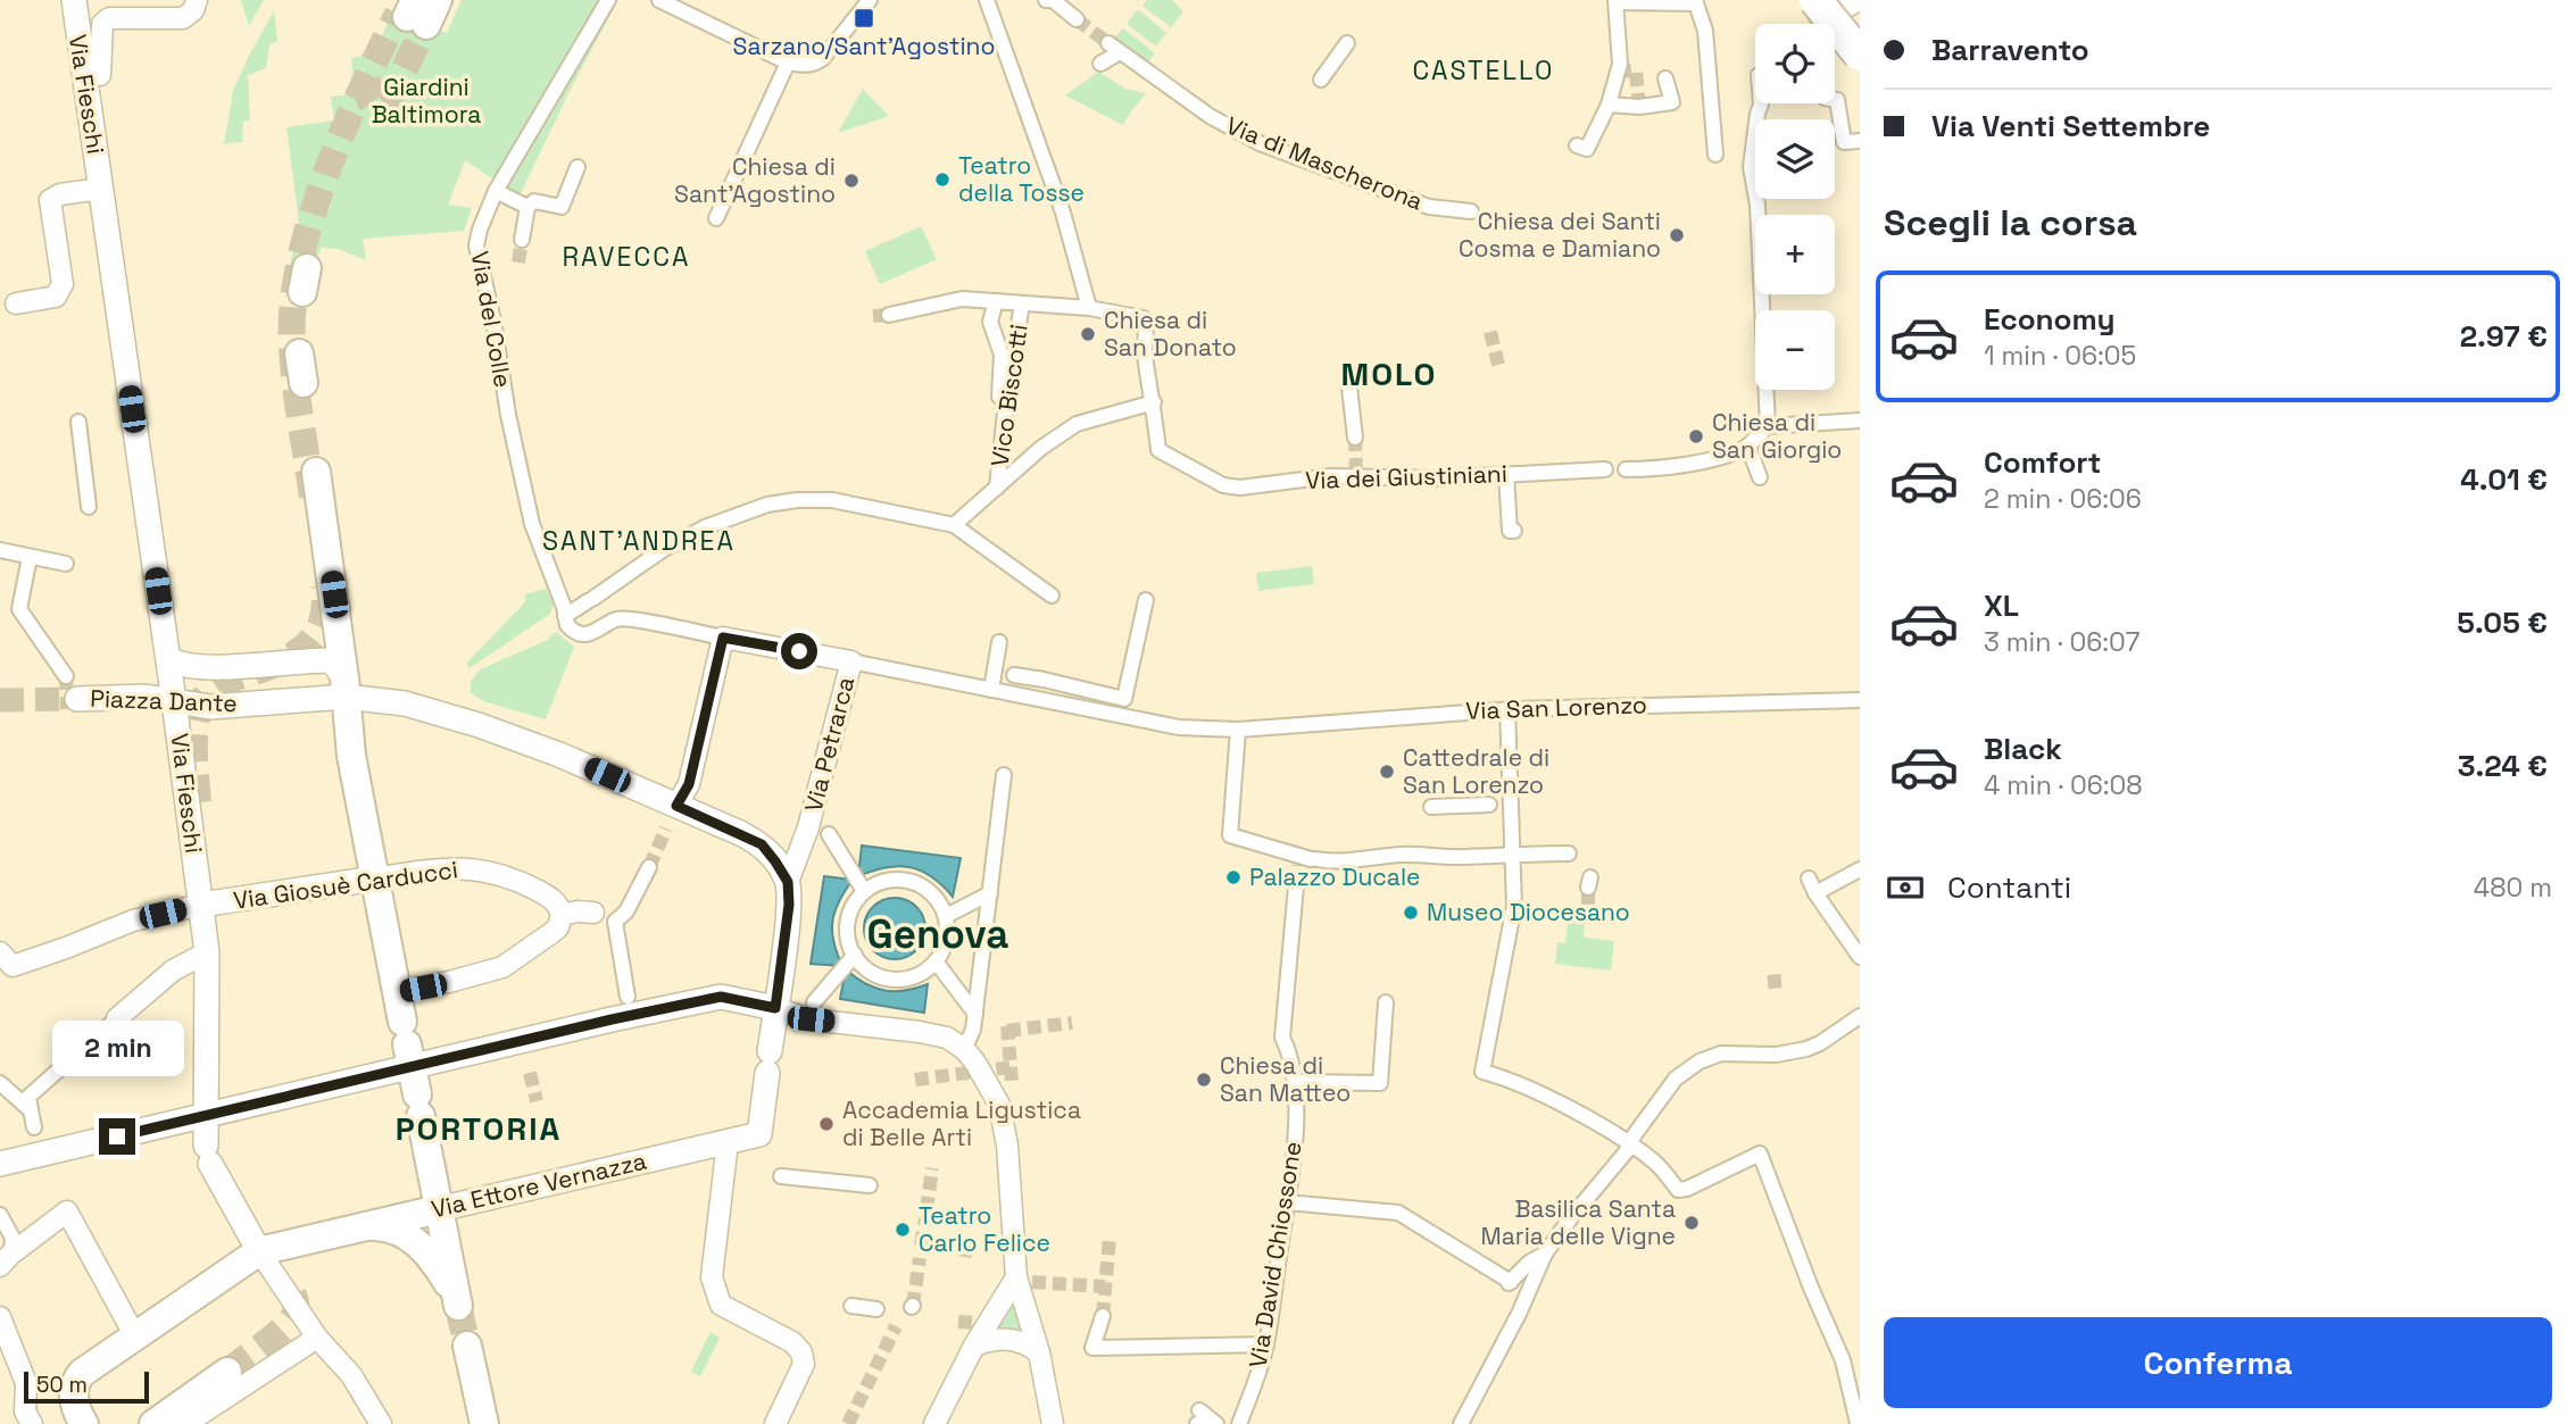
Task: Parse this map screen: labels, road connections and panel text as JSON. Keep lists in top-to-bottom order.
{
  "streets": {
    "main road": ["Via Ettore Vernazza"],
    "street": [
      "Via Fieschi",
      "Via di Mascherona",
      "Via del Colle",
      "Vico Biscotti",
      "Via dei Giustiniani",
      "Piazza Dante",
      "Via San Lorenzo",
      "Via Petrarca",
      "Via Giosuè Carducci",
      "Via David Chiossone"
    ]
  },
  "crossings": [
    ["Via Fieschi", "Piazza Dante"],
    ["Via Fieschi", "Via Giosuè Carducci"],
    ["Via Fieschi", "Via Ettore Vernazza"],
    ["Piazza Dante", "Via Petrarca"],
    ["Piazza Dante", "Via Ettore Vernazza"],
    ["Via San Lorenzo", "Via Petrarca"],
    ["Via Petrarca", "Via Ettore Vernazza"]
  ],
  "districts": [
    "CASTELLO",
    "RAVECCA",
    "MOLO",
    "SANT'ANDREA",
    "Genova",
    "PORTORIA"
  ],
  "parks": ["Giardini Baltimora"],
  "places": {
    "transit": ["Sarzano/Sant'Agostino"],
    "other": [
      "Teatro della Tosse",
      "Chiesa di Sant'Agostino",
      "Chiesa dei Santi Cosma e Damiano",
      "Chiesa di San Donato",
      "Chiesa di San Giorgio",
      "Cattedrale di San Lorenzo",
      "Palazzo Ducale",
      "Museo Diocesano",
      "Chiesa di San Matteo",
      "Accademia Ligustica di Belle Arti",
      "Basilica Santa Maria delle Vigne",
      "Teatro Carlo Felice"
    ]
  },
  "scale_bar": "50 m",
  "page": {
    "banner": ["Barravento", "Via Venti Settembre"],
    "map_buttons": ["+", "−"],
    "heading": "Scegli la corsa",
    "list": [
      {
        "name": "Economy",
        "note": "1 min · 06:05",
        "value": "2.97 €"
      },
      {
        "name": "Comfort",
        "note": "2 min · 06:06",
        "value": "4.01 €"
      },
      {
        "name": "XL",
        "note": "3 min · 06:07",
        "value": "5.05 €"
      },
      {
        "name": "Black",
        "note": "4 min · 06:08",
        "value": "3.24 €"
      }
    ],
    "pay": ["Contanti", "480 m"],
    "bubble": "2 min",
    "buttons": "Conferma",
    "scale": "50 m"
  }
}
